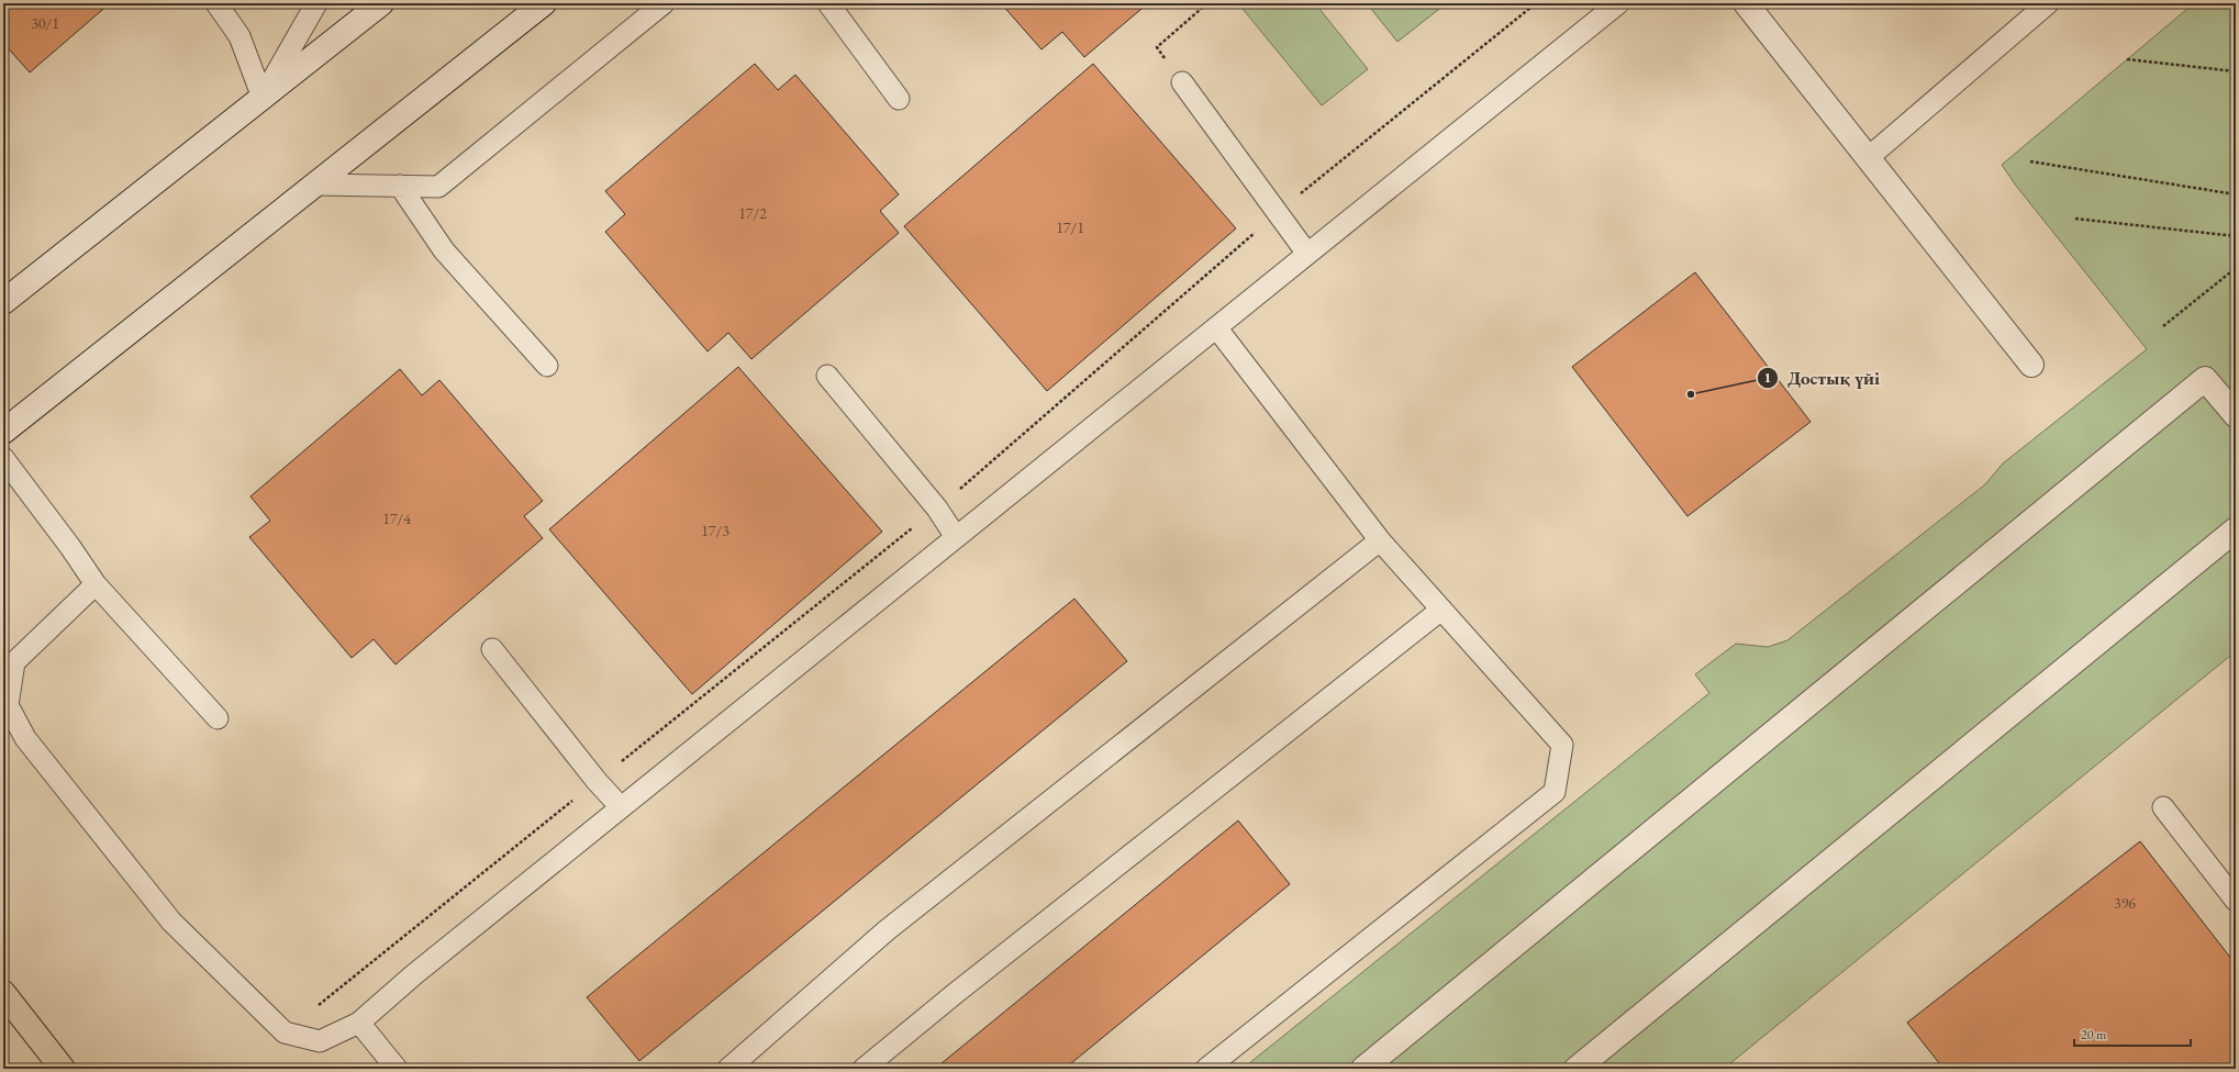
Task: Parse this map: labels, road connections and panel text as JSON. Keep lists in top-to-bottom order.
{
  "places": ["Достық үйі"],
  "house_numbers": [
    "30/1",
    "17/2",
    "17/1",
    "17/4",
    "17/3",
    "396"
  ],
  "scale_bar": "20 m"
}
